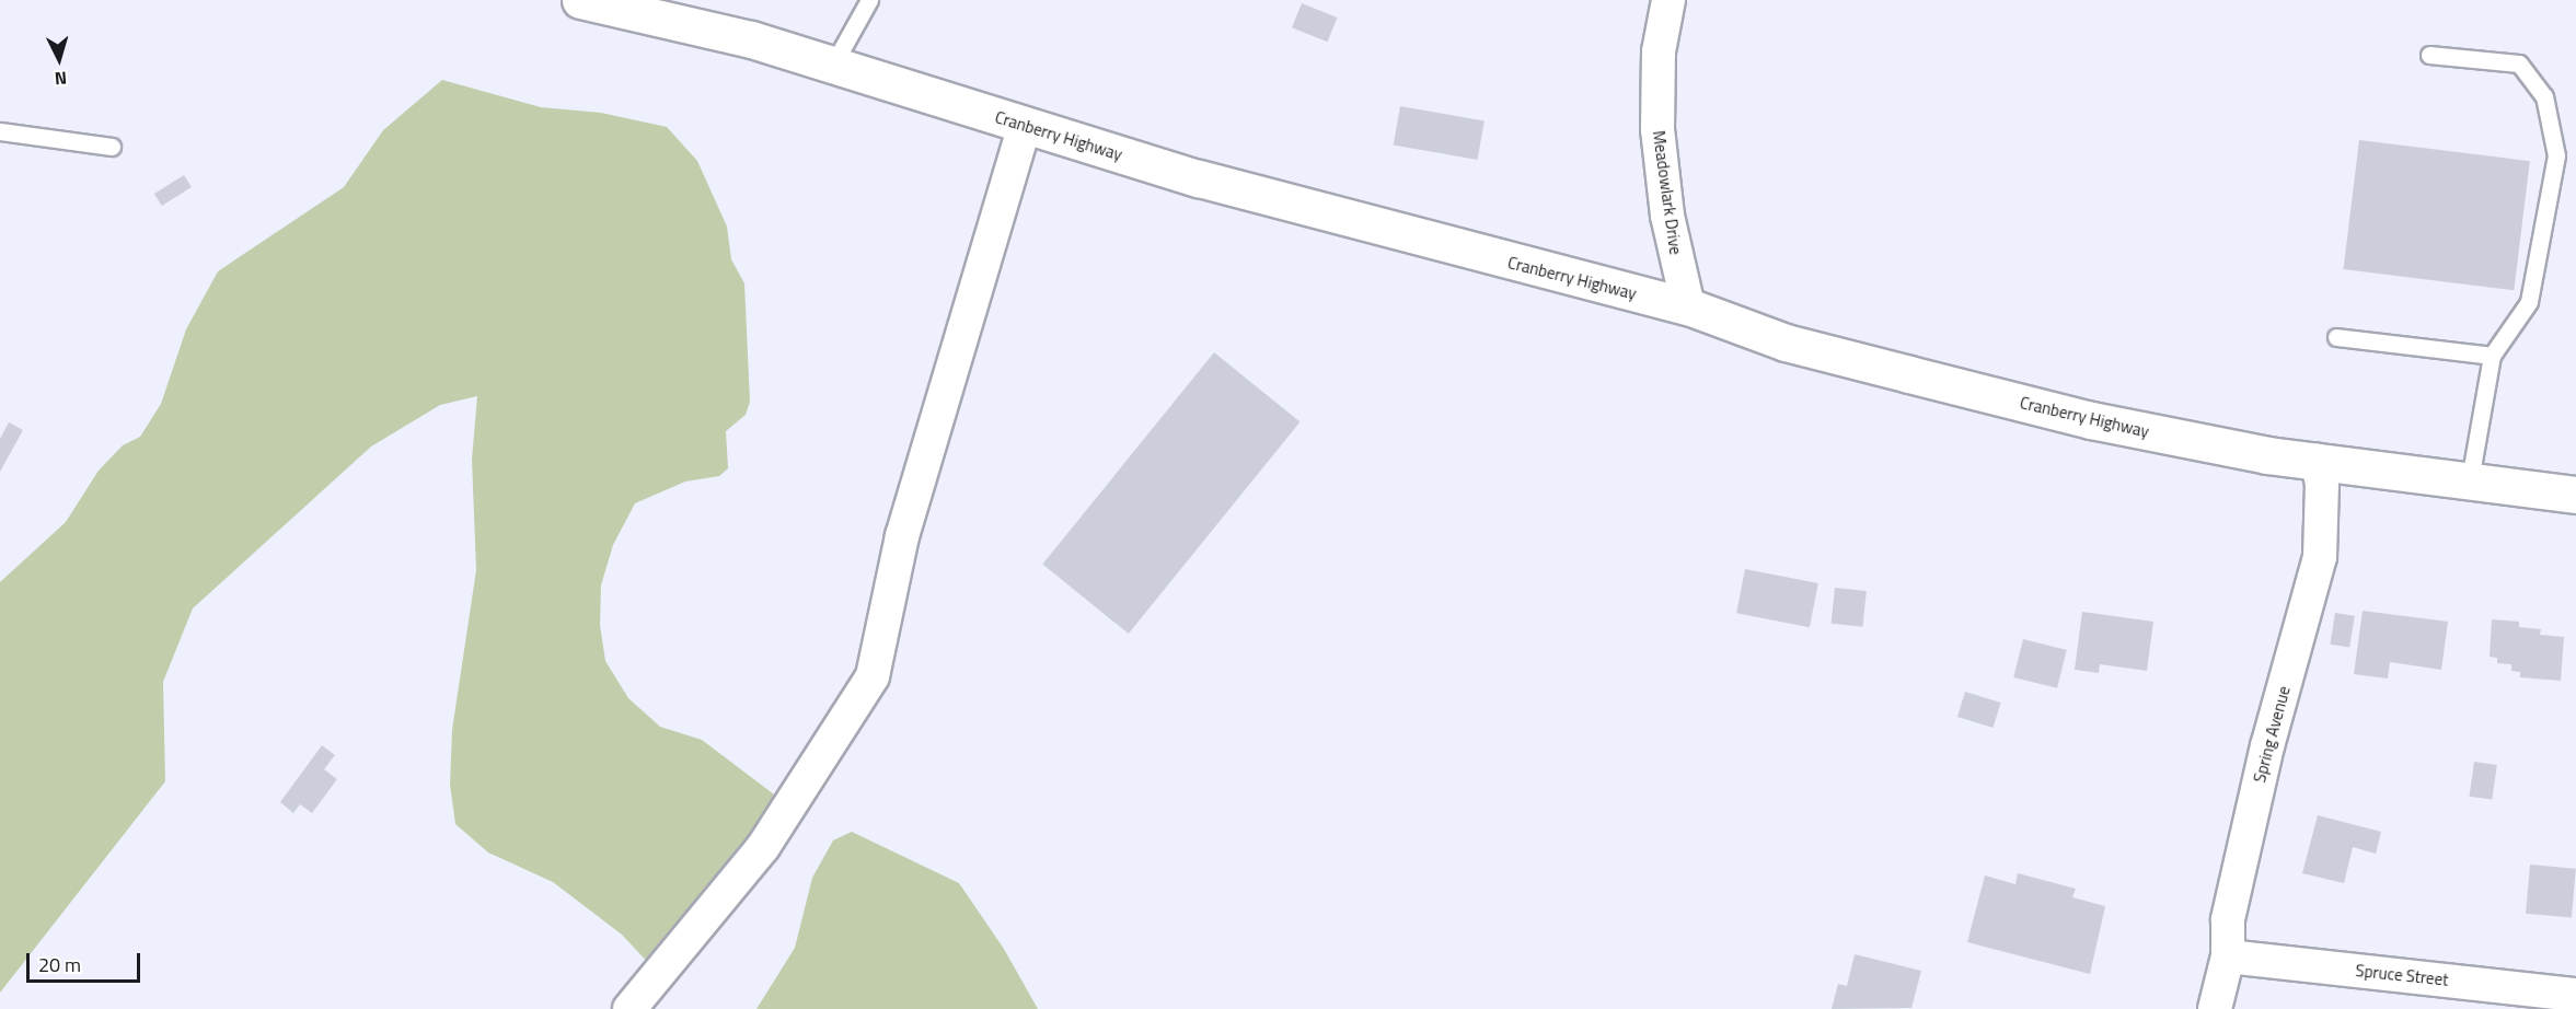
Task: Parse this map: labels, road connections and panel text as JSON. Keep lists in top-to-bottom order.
{
  "streets": {
    "main road": ["Cranberry Highway"],
    "street": ["Meadowlark Drive", "Spring Avenue", "Spruce Street"]
  },
  "crossings": [
    ["Cranberry Highway", "Meadowlark Drive"],
    ["Cranberry Highway", "Spring Avenue"],
    ["Spring Avenue", "Spruce Street"]
  ],
  "scale_bar": "20 m",
  "north": "bottom"
}
